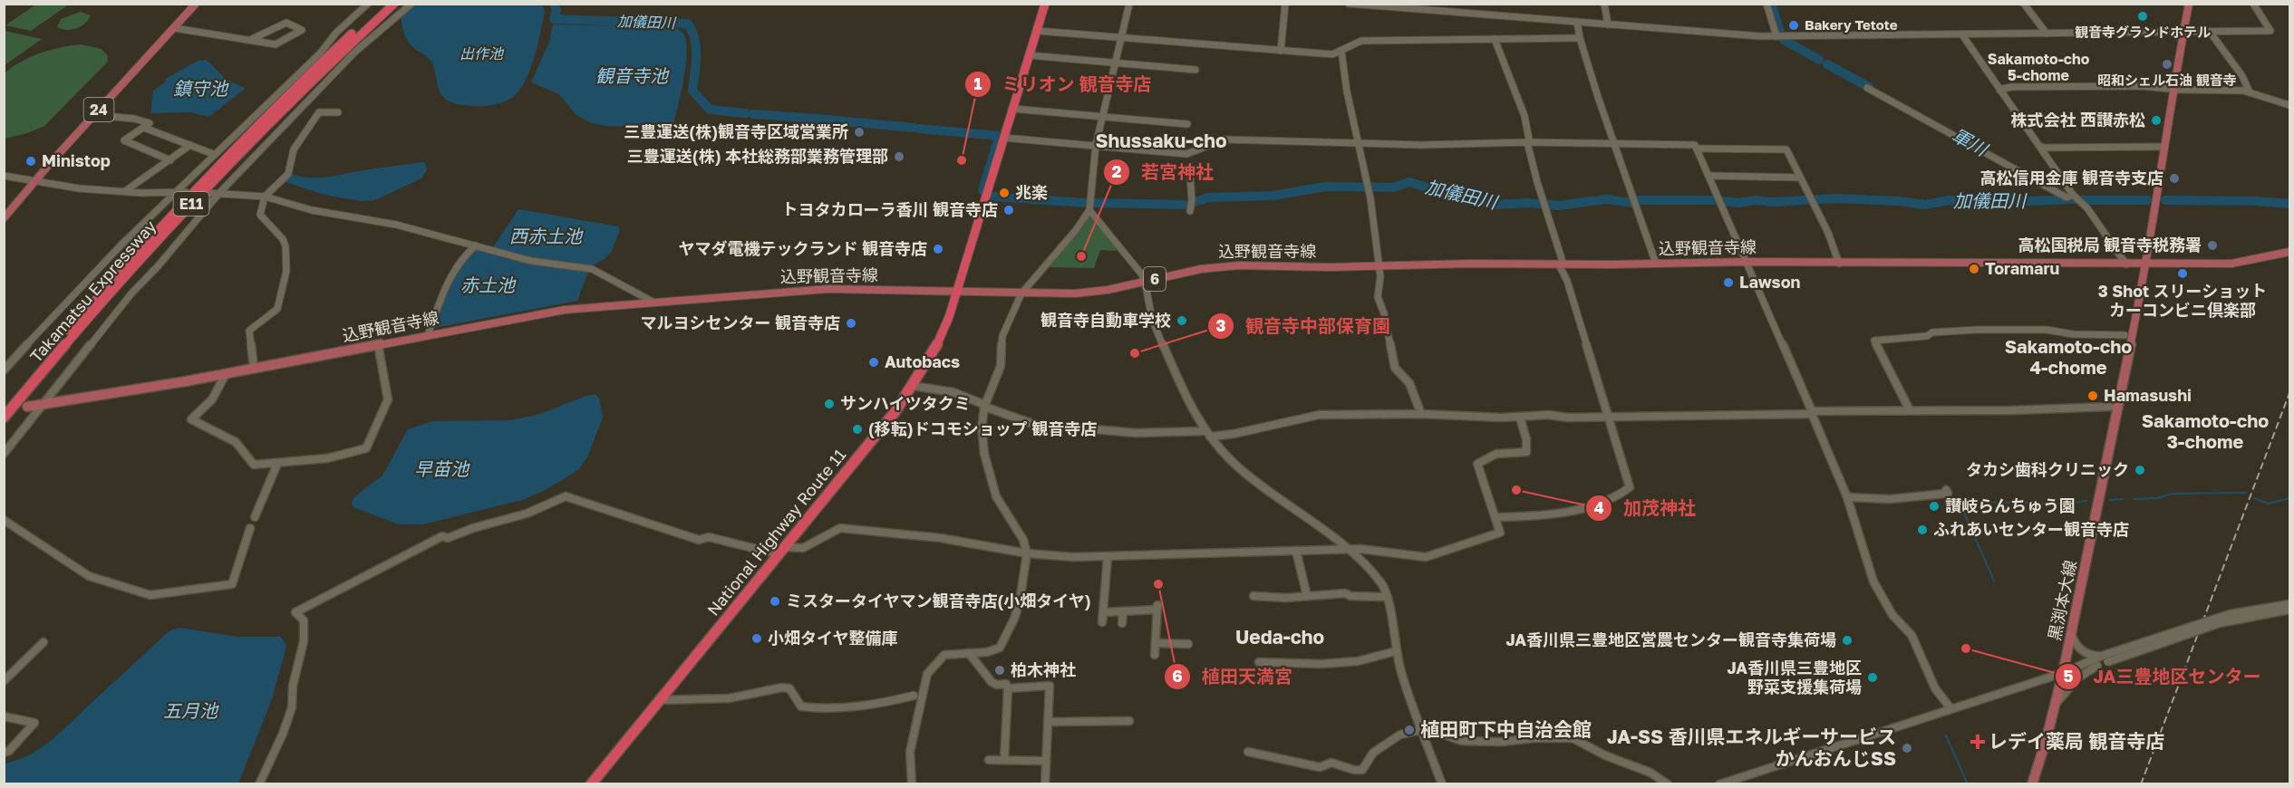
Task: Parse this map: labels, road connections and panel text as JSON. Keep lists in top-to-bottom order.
{
  "streets": {
    "highway": ["E11", "Takamatsu Expressway", "National Highway Route 11"],
    "main road": [
      "24",
      "込野観音寺線",
      "6",
      "黒渕本大線"
    ]
  },
  "crossings": [
    ["込野観音寺線", "National Highway Route 11"],
    ["込野観音寺線", "黒渕本大線"]
  ],
  "districts": [
    "Sakamoto-cho 5-chome",
    "Shussaku-cho",
    "Sakamoto-cho 4-chome",
    "Sakamoto-cho 3-chome",
    "Ueda-cho"
  ],
  "water": [
    "加儀田川",
    "出作池",
    "観音寺池",
    "鎮守池",
    "軍川",
    "西赤土池",
    "赤土池",
    "早苗池",
    "五月池"
  ],
  "places": {
    "other": [
      "観音寺グランドホテル",
      "Bakery Tetote",
      "昭和シェル石油 観音寺",
      "株式会社 西讃赤松",
      "三豊運送(株)観音寺区域営業所",
      "三豊運送(株) 本社総務部業務管理部",
      "ミリオン 観音寺店",
      "Ministop",
      "高松信用金庫 観音寺支店",
      "兆楽",
      "トヨタカローラ香川 観音寺店",
      "高松国税局 観音寺税務署",
      "ヤマダ電機テックランド 観音寺店",
      "若宮神社",
      "Toramaru",
      "3 Shot スリーショット カーコンビニ倶楽部",
      "Lawson",
      "観音寺自動車学校",
      "マルヨシセンター 観音寺店",
      "観音寺中部保育園",
      "Autobacs",
      "Hamasushi",
      "サンハイツタクミ",
      "(移転)ドコモショップ 観音寺店",
      "タカシ歯科クリニック",
      "加茂神社",
      "讃岐らんちゅう園",
      "ふれあいセンター観音寺店",
      "植田天満宮",
      "ミスタータイヤマン観音寺店(小畑タイヤ)",
      "小畑タイヤ整備庫",
      "JA香川県三豊地区営農センター観音寺集荷場",
      "JA三豊地区センター",
      "柏木神社",
      "JA香川県三豊地区 野菜支援集荷場",
      "植田町下中自治会館",
      "JA-SS 香川県エネルギーサービス かんおんじSS"
    ],
    "health": ["レデイ薬局 観音寺店"]
  }
}
